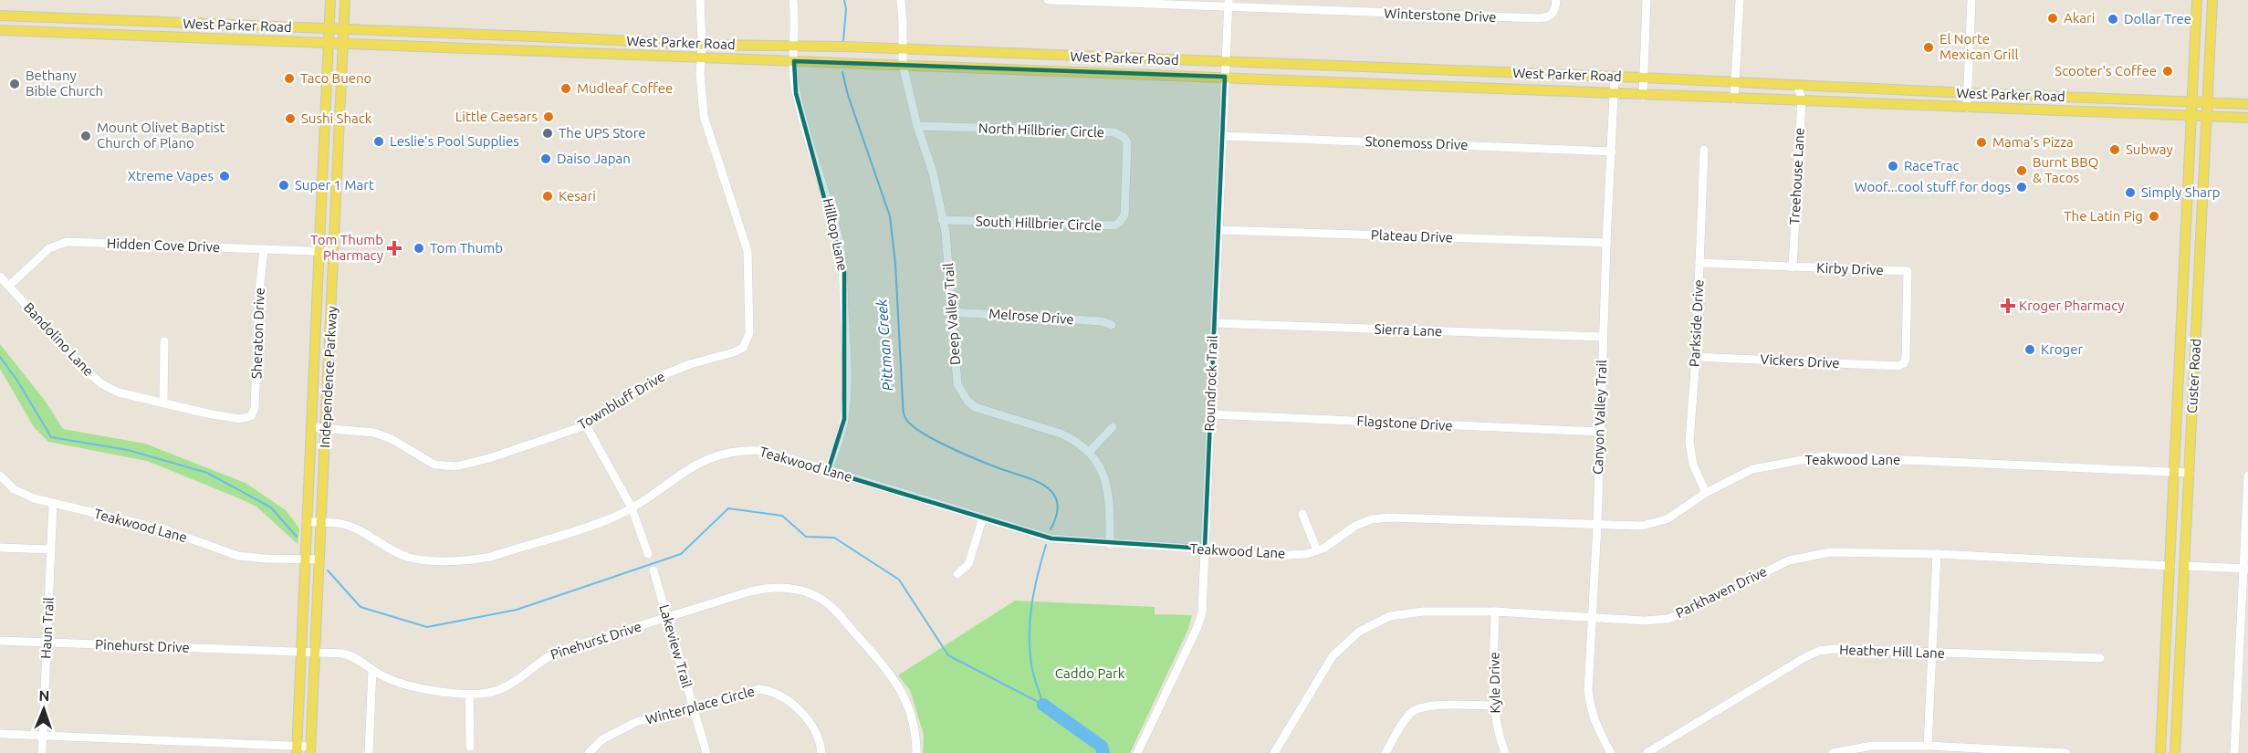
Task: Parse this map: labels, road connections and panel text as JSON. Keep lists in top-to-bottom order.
{
  "streets": {
    "main road": ["West Parker Road", "Custer Road", "Independence Parkway"],
    "street": [
      "Winterstone Drive",
      "North Hillbrier Circle",
      "Stonemoss Drive",
      "Treehouse Lane",
      "South Hillbrier Circle",
      "Hilltop Lane",
      "Plateau Drive",
      "Hidden Cove Drive",
      "Kirby Drive",
      "Deep Valley Trail",
      "Melrose Drive",
      "Parkside Drive",
      "Sierra Lane",
      "Sheraton Drive",
      "Bandolino Lane",
      "Vickers Drive",
      "Roundrock Trail",
      "Townbluff Drive",
      "Canyon Valley Trail",
      "Flagstone Drive",
      "Teakwood Lane",
      "Parkhaven Drive",
      "Haun Trail",
      "Pinehurst Drive",
      "Lakeview Trail",
      "Heather Hill Lane",
      "Kyle Drive",
      "Winterplace Circle"
    ]
  },
  "crossings": [
    ["Winterstone Drive", "Roundrock Trail"],
    ["West Parker Road", "Treehouse Lane"],
    ["West Parker Road", "Hilltop Lane"],
    ["West Parker Road", "Deep Valley Trail"],
    ["West Parker Road", "Custer Road"],
    ["West Parker Road", "Independence Parkway"],
    ["West Parker Road", "Roundrock Trail"],
    ["West Parker Road", "Townbluff Drive"],
    ["West Parker Road", "Canyon Valley Trail"],
    ["North Hillbrier Circle", "South Hillbrier Circle"],
    ["North Hillbrier Circle", "Deep Valley Trail"],
    ["Stonemoss Drive", "Roundrock Trail"],
    ["Stonemoss Drive", "Canyon Valley Trail"],
    ["Treehouse Lane", "Kirby Drive"],
    ["South Hillbrier Circle", "Deep Valley Trail"],
    ["Hilltop Lane", "Teakwood Lane"],
    ["Plateau Drive", "Roundrock Trail"],
    ["Plateau Drive", "Canyon Valley Trail"],
    ["Hidden Cove Drive", "Sheraton Drive"],
    ["Hidden Cove Drive", "Bandolino Lane"],
    ["Hidden Cove Drive", "Independence Parkway"],
    ["Kirby Drive", "Parkside Drive"],
    ["Kirby Drive", "Vickers Drive"],
    ["Deep Valley Trail", "Melrose Drive"],
    ["Deep Valley Trail", "Teakwood Lane"],
    ["Parkside Drive", "Vickers Drive"],
    ["Parkside Drive", "Teakwood Lane"],
    ["Sierra Lane", "Roundrock Trail"],
    ["Sierra Lane", "Canyon Valley Trail"],
    ["Sheraton Drive", "Bandolino Lane"],
    ["Custer Road", "Teakwood Lane"],
    ["Custer Road", "Parkhaven Drive"],
    ["Independence Parkway", "Townbluff Drive"],
    ["Independence Parkway", "Teakwood Lane"],
    ["Independence Parkway", "Pinehurst Drive"],
    ["Roundrock Trail", "Flagstone Drive"],
    ["Roundrock Trail", "Teakwood Lane"],
    ["Canyon Valley Trail", "Flagstone Drive"],
    ["Canyon Valley Trail", "Teakwood Lane"],
    ["Canyon Valley Trail", "Parkhaven Drive"],
    ["Teakwood Lane", "Haun Trail"],
    ["Parkhaven Drive", "Kyle Drive"],
    ["Haun Trail", "Pinehurst Drive"],
    ["Pinehurst Drive", "Lakeview Trail"],
    ["Lakeview Trail", "Winterplace Circle"]
  ],
  "water": ["Pittman Creek"],
  "parks": ["Caddo Park"],
  "places": {
    "other": [
      "Akari",
      "Dollar Tree",
      "El Norte Mexican Grill",
      "Scooter's Coffee",
      "Taco Bueno",
      "Bethany Bible Church",
      "Mudleaf Coffee",
      "Little Caesars",
      "Sushi Shack",
      "The UPS Store",
      "Mount Olivet Baptist Church of Plano",
      "Leslie's Pool Supplies",
      "Mama's Pizza",
      "Subway",
      "Daiso Japan",
      "RaceTrac",
      "Burnt BBQ & Tacos",
      "Xtreme Vapes",
      "Super 1 Mart",
      "Woof...cool stuff for dogs",
      "Simply Sharp",
      "Kesari",
      "The Latin Pig",
      "Tom Thumb",
      "Kroger"
    ],
    "health": ["Tom Thumb Pharmacy", "Kroger Pharmacy"]
  },
  "north": "top"
}
